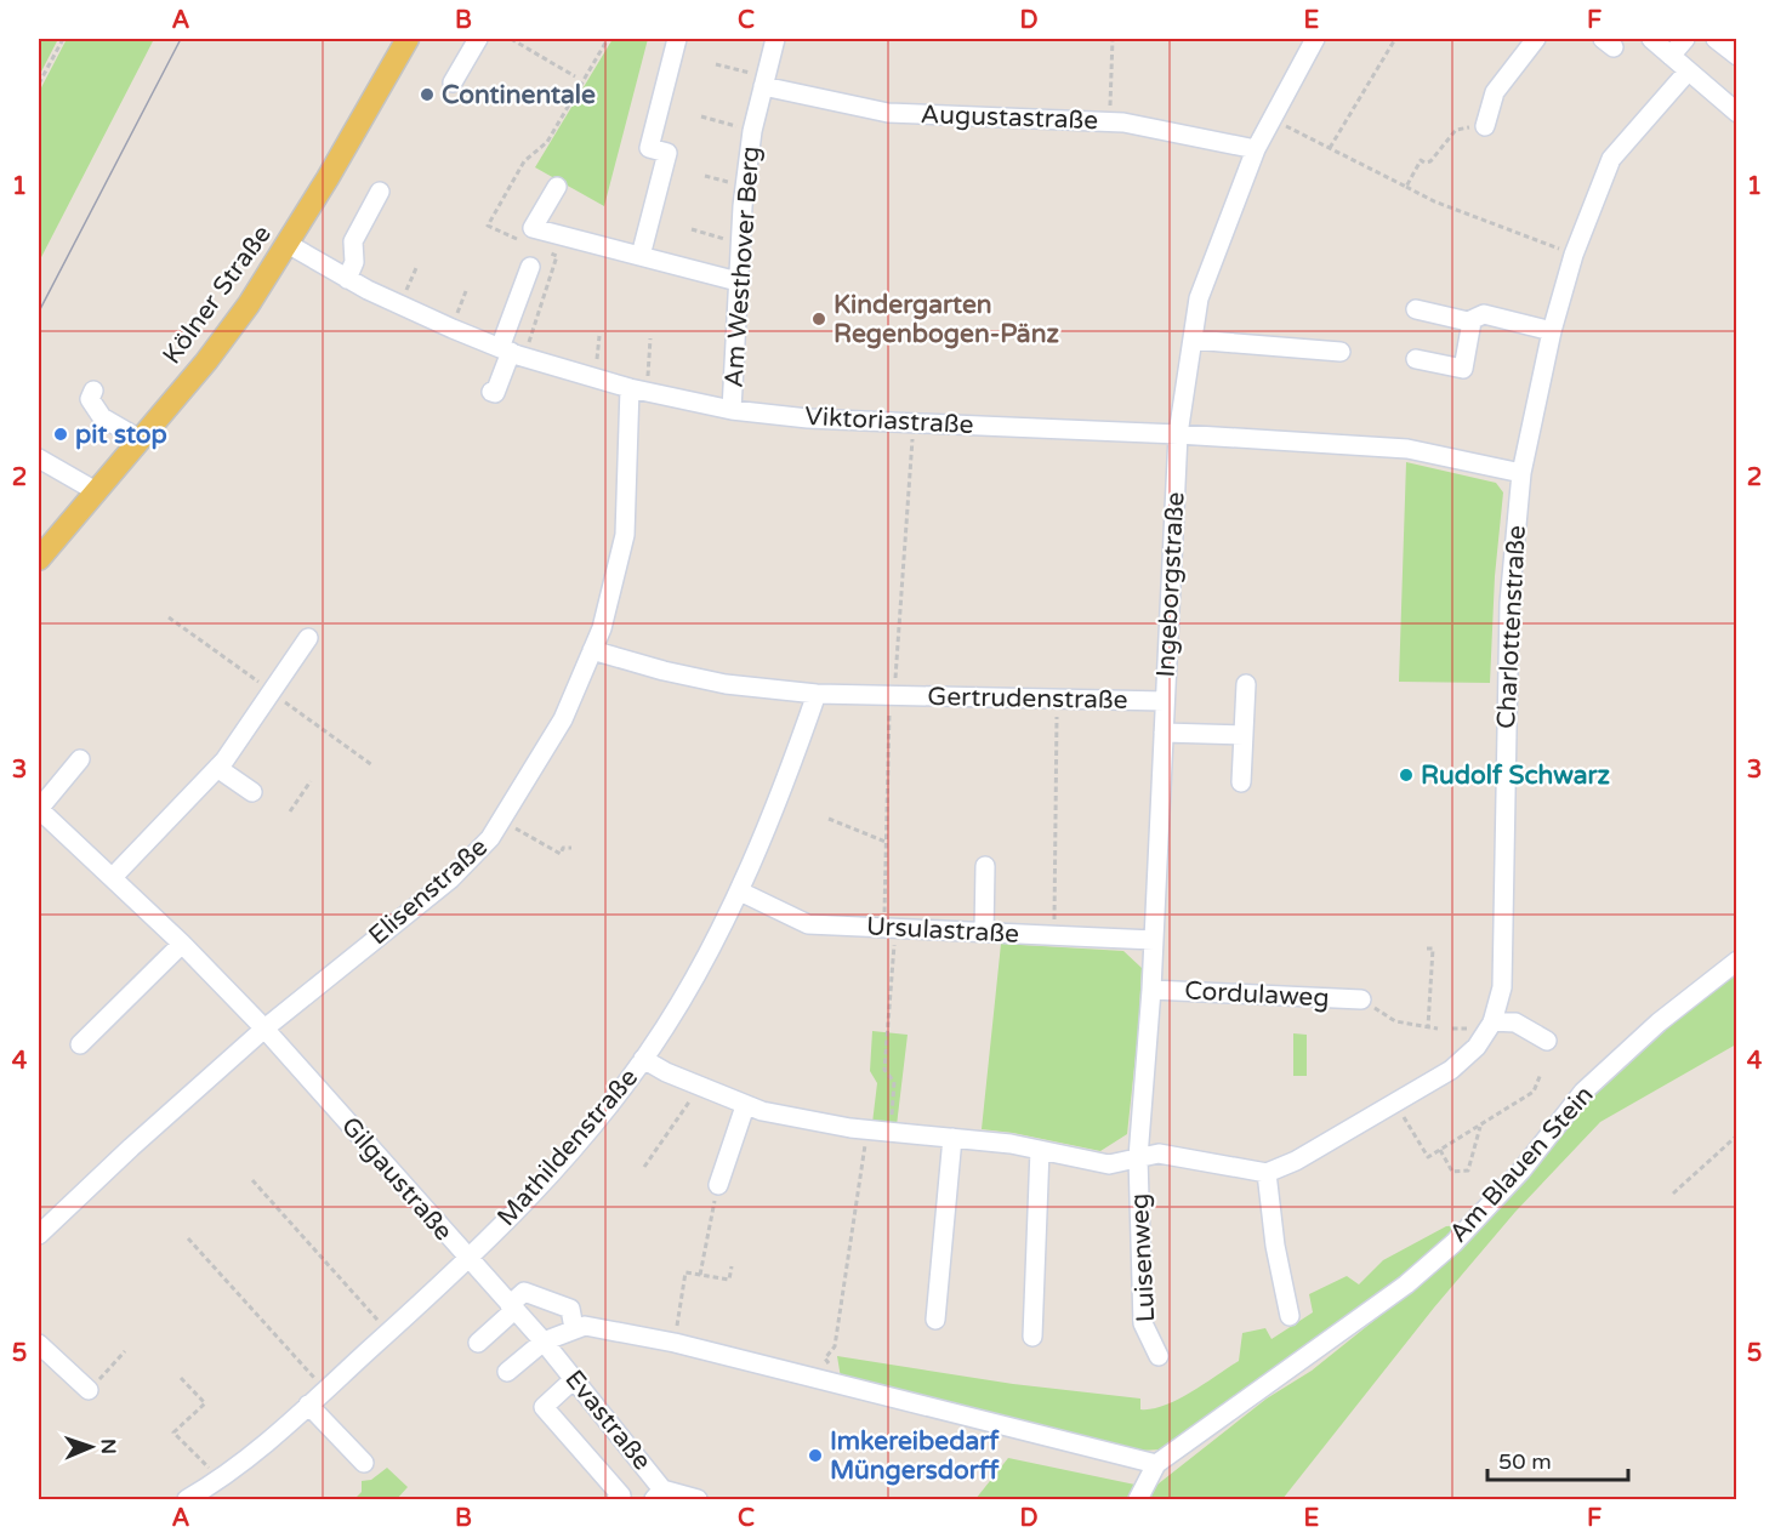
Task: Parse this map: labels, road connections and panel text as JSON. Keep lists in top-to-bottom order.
{
  "streets": {
    "main road": ["Kölner Straße"],
    "street": [
      "Augustastraße",
      "Am Westhover Berg",
      "Viktoriastraße",
      "Ingeborgstraße",
      "Charlottenstraße",
      "Gertrudenstraße",
      "Elisenstraße",
      "Ursulastraße",
      "Cordulaweg",
      "Mathildenstraße",
      "Am Blauen Stein",
      "Gilgaustraße",
      "Luisenweg",
      "Evastraße"
    ]
  },
  "crossings": [
    ["Augustastraße", "Am Westhover Berg"],
    ["Augustastraße", "Ingeborgstraße"],
    ["Am Westhover Berg", "Viktoriastraße"],
    ["Kölner Straße", "Viktoriastraße"],
    ["Viktoriastraße", "Ingeborgstraße"],
    ["Viktoriastraße", "Charlottenstraße"],
    ["Viktoriastraße", "Elisenstraße"],
    ["Ingeborgstraße", "Gertrudenstraße"],
    ["Ingeborgstraße", "Ursulastraße"],
    ["Ingeborgstraße", "Cordulaweg"],
    ["Ingeborgstraße", "Luisenweg"],
    ["Gertrudenstraße", "Elisenstraße"],
    ["Gertrudenstraße", "Ursulastraße"],
    ["Gertrudenstraße", "Mathildenstraße"],
    ["Elisenstraße", "Gilgaustraße"],
    ["Ursulastraße", "Mathildenstraße"],
    ["Mathildenstraße", "Gilgaustraße"],
    ["Gilgaustraße", "Evastraße"]
  ],
  "places": [
    "Continentale",
    "Kindergarten Regenbogen-Pänz",
    "pit stop",
    "Rudolf Schwarz",
    "Imkereibedarf Müngersdorff"
  ],
  "scale_bar": "50 m",
  "north": "right",
  "grid": {
    "columns": [
      "A",
      "B",
      "C",
      "D",
      "E",
      "F"
    ],
    "rows": [
      "1",
      "2",
      "3",
      "4",
      "5"
    ]
  }
}
